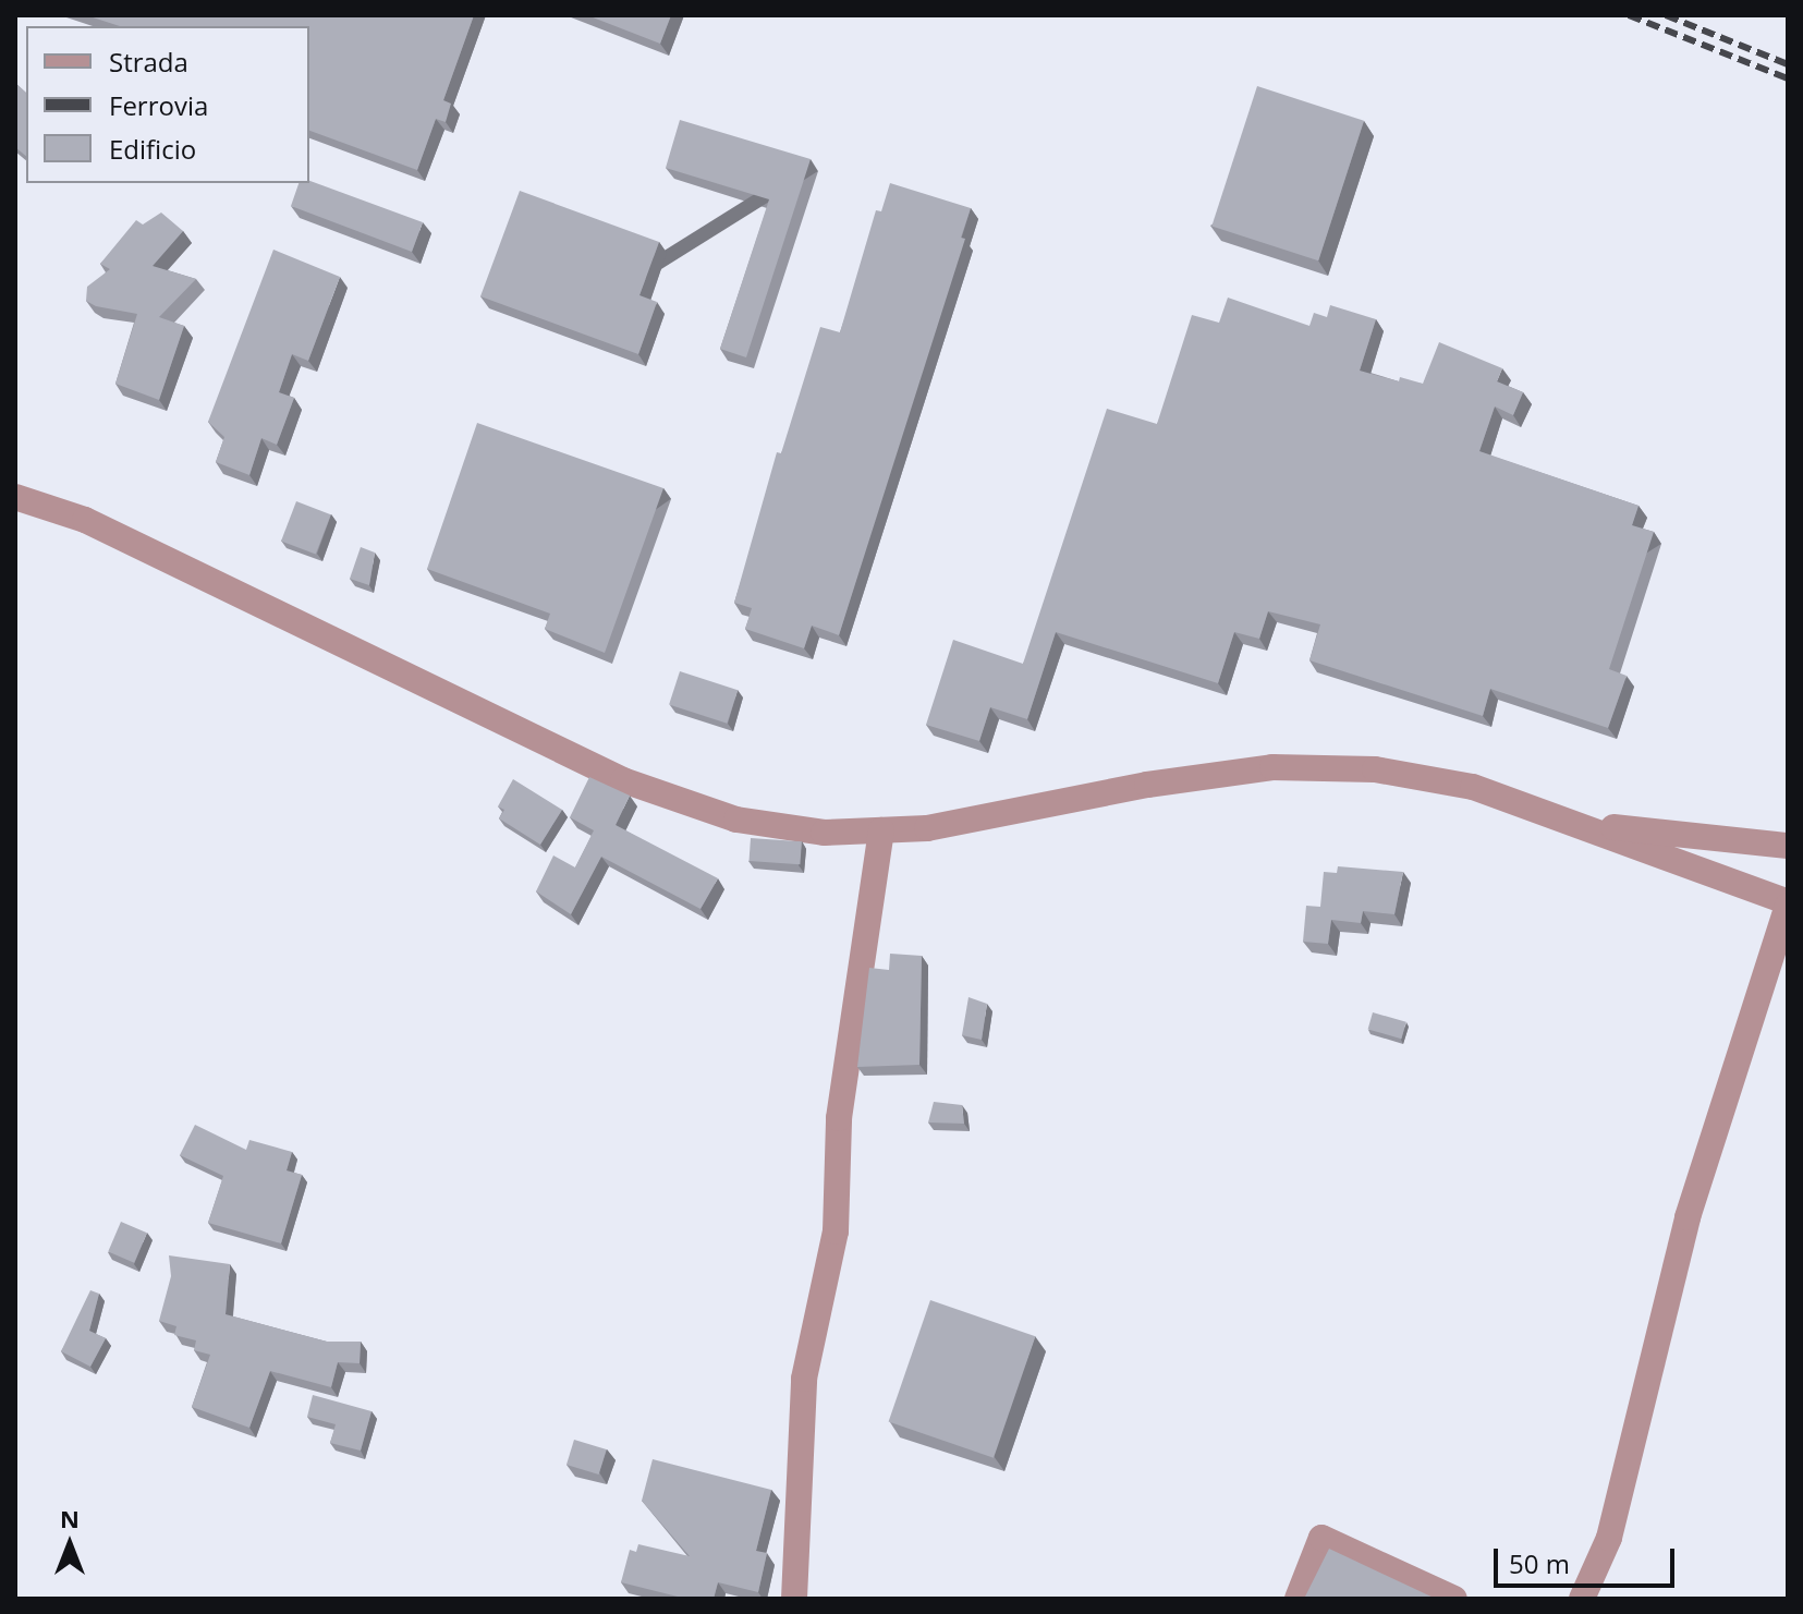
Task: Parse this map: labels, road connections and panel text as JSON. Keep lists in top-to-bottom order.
{
  "legend": ["Strada", "Ferrovia", "Edificio"],
  "scale_bar": "50 m",
  "north": "top"
}
